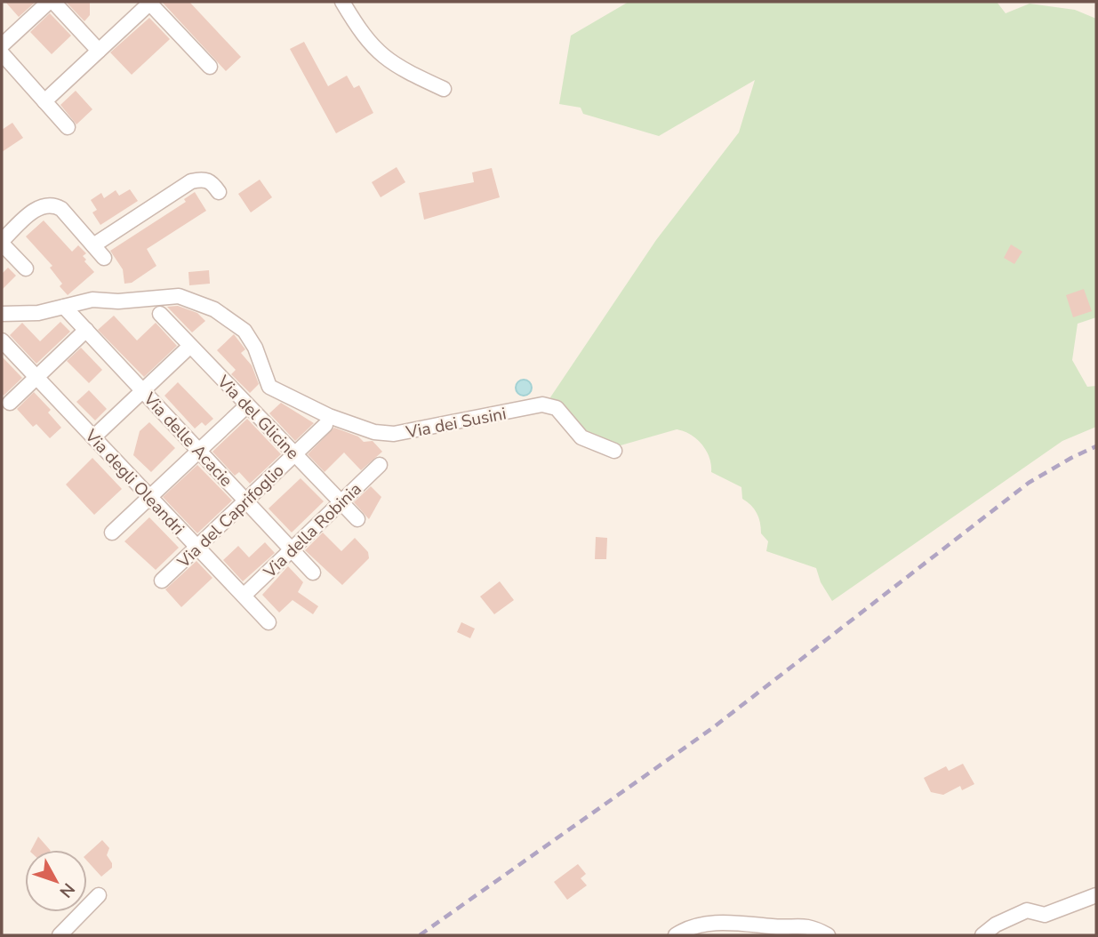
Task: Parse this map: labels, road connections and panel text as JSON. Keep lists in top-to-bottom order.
{
  "streets": {
    "street": [
      "Via del Glicine",
      "Via dei Susini",
      "Via delle Acacie",
      "Via degli Oleandri",
      "Via del Caprifoglio",
      "Via della Robinia"
    ]
  },
  "crossings": [
    ["Via del Glicine", "Via del Caprifoglio"],
    ["Via del Glicine", "Via della Robinia"],
    ["Via dei Susini", "Via delle Acacie"],
    ["Via delle Acacie", "Via del Caprifoglio"],
    ["Via delle Acacie", "Via della Robinia"],
    ["Via degli Oleandri", "Via del Caprifoglio"],
    ["Via degli Oleandri", "Via della Robinia"]
  ],
  "north": "bottom right"
}
